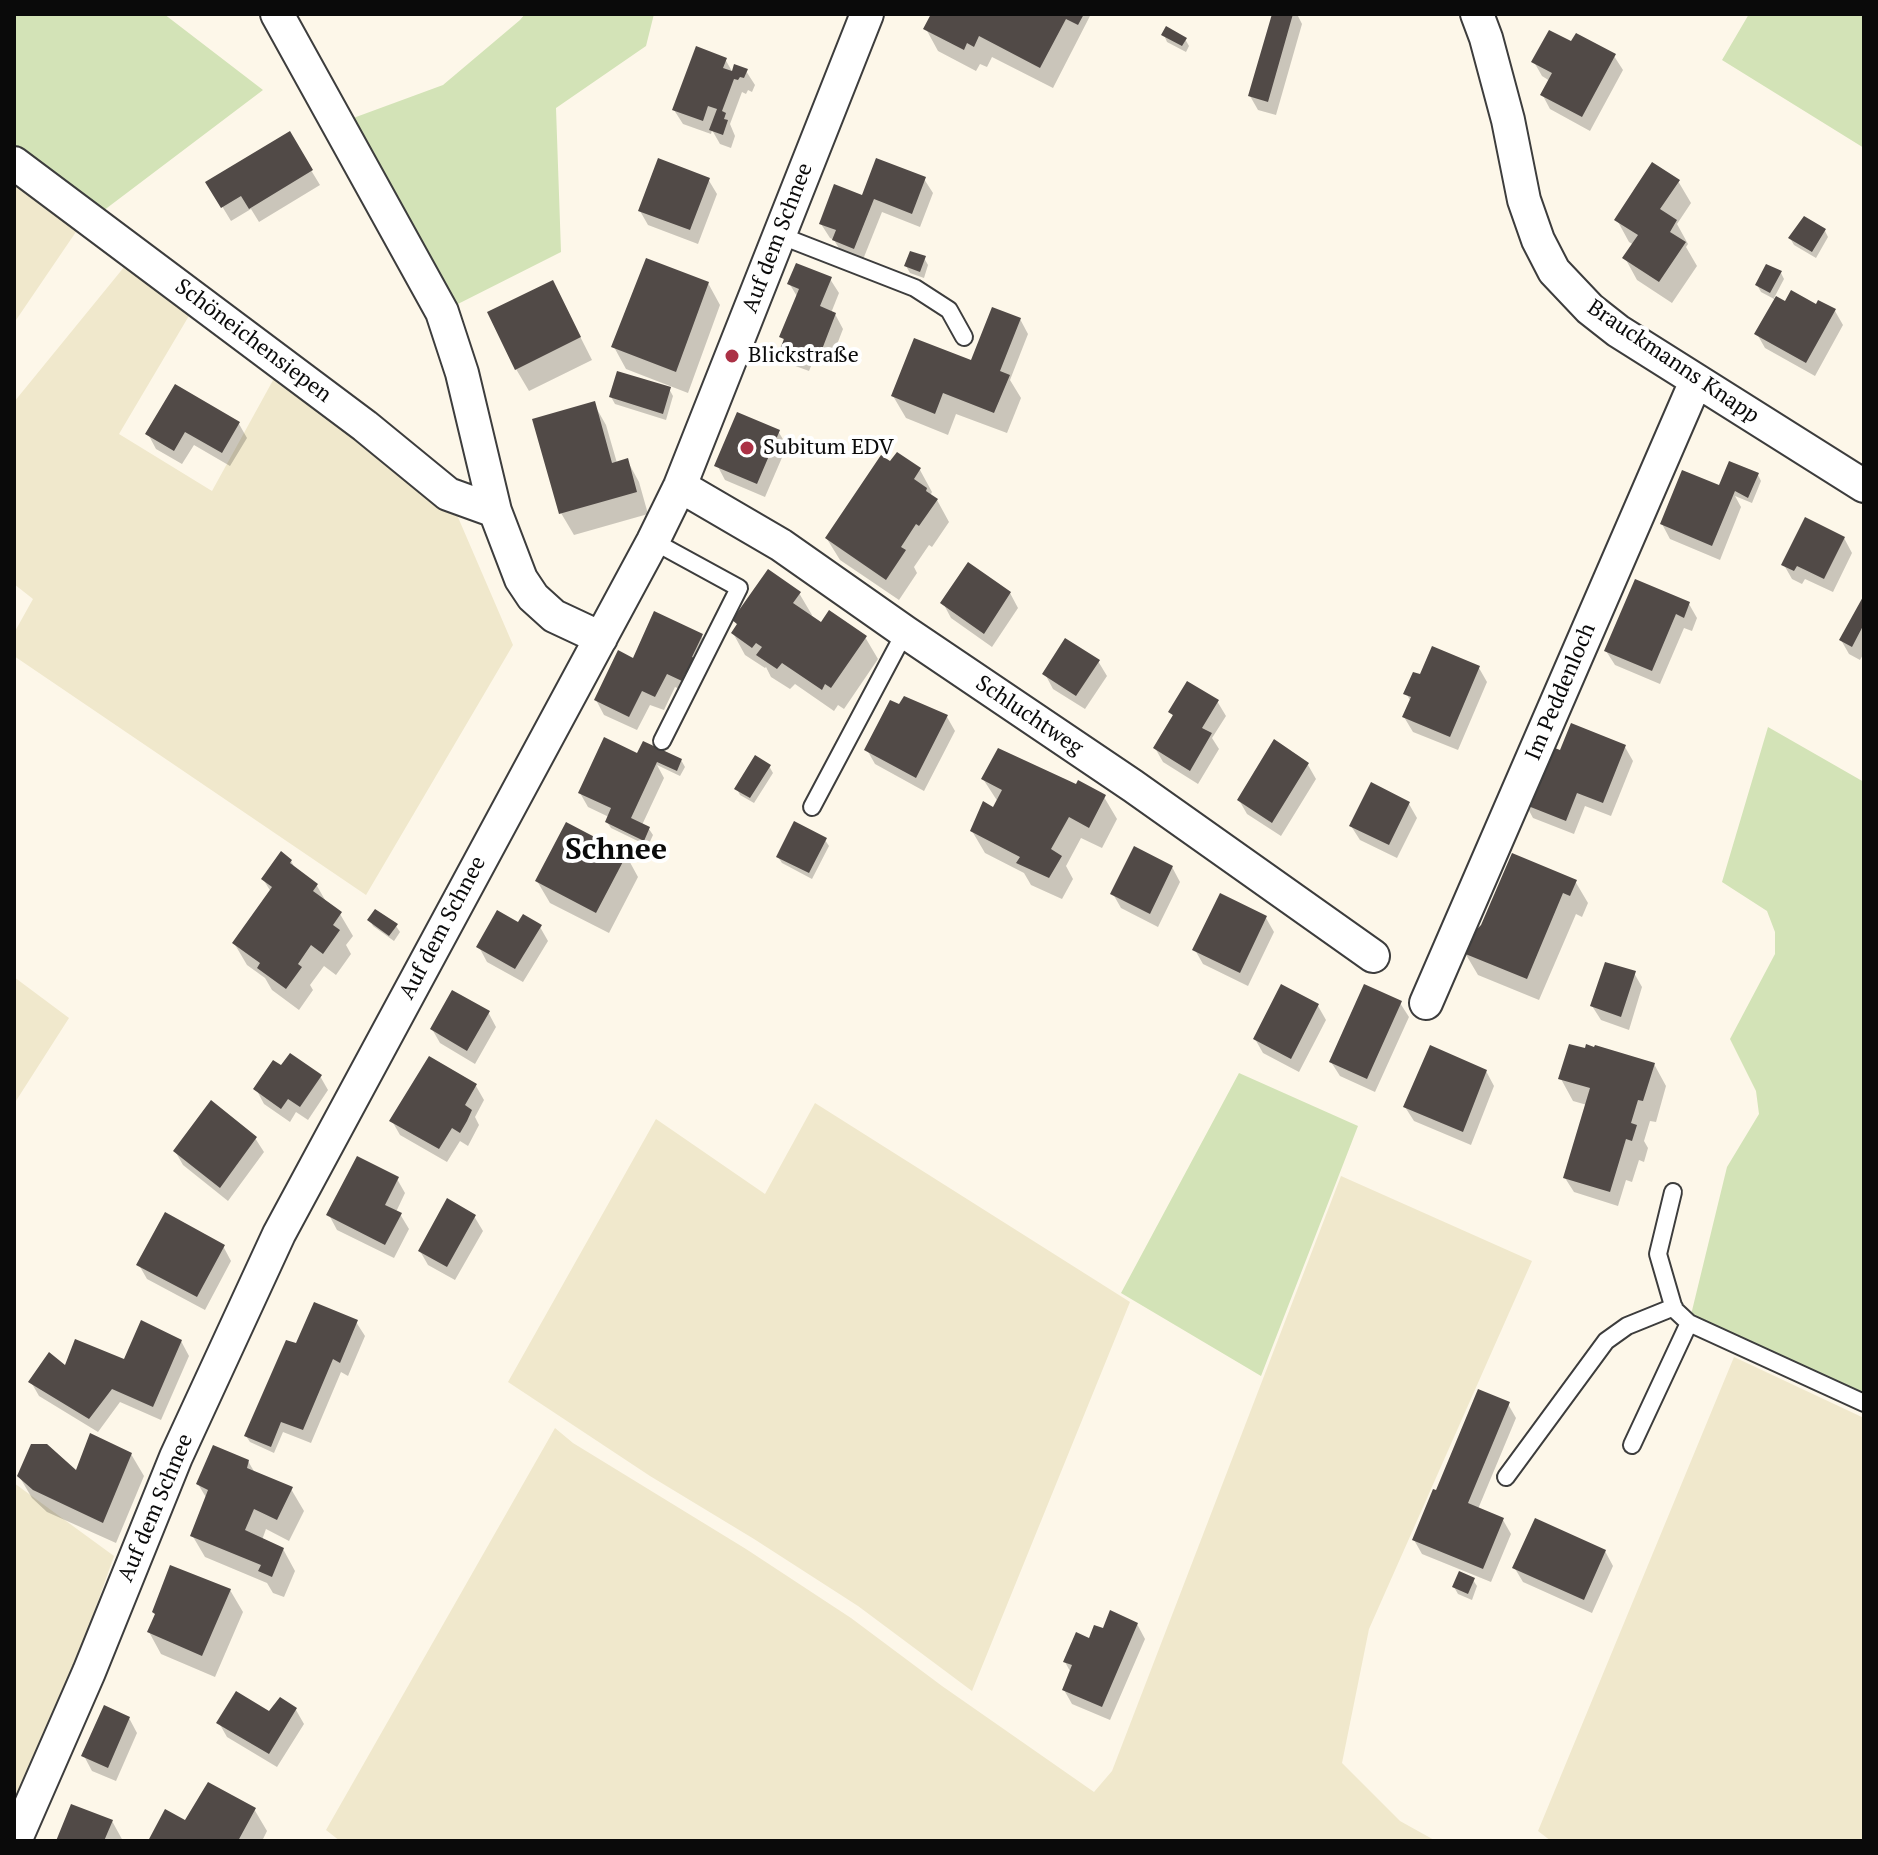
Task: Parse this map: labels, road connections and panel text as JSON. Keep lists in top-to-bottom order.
{
  "streets": {
    "street": [
      "Auf dem Schnee",
      "Schöneichensiepen",
      "Brauckmanns Knapp",
      "Im Peddenloch",
      "Schluchtweg"
    ]
  },
  "crossings": [
    ["Auf dem Schnee", "Schluchtweg"],
    ["Brauckmanns Knapp", "Im Peddenloch"]
  ],
  "districts": ["Schnee"],
  "places": ["Blickstraße", "Subitum EDV"]
}
